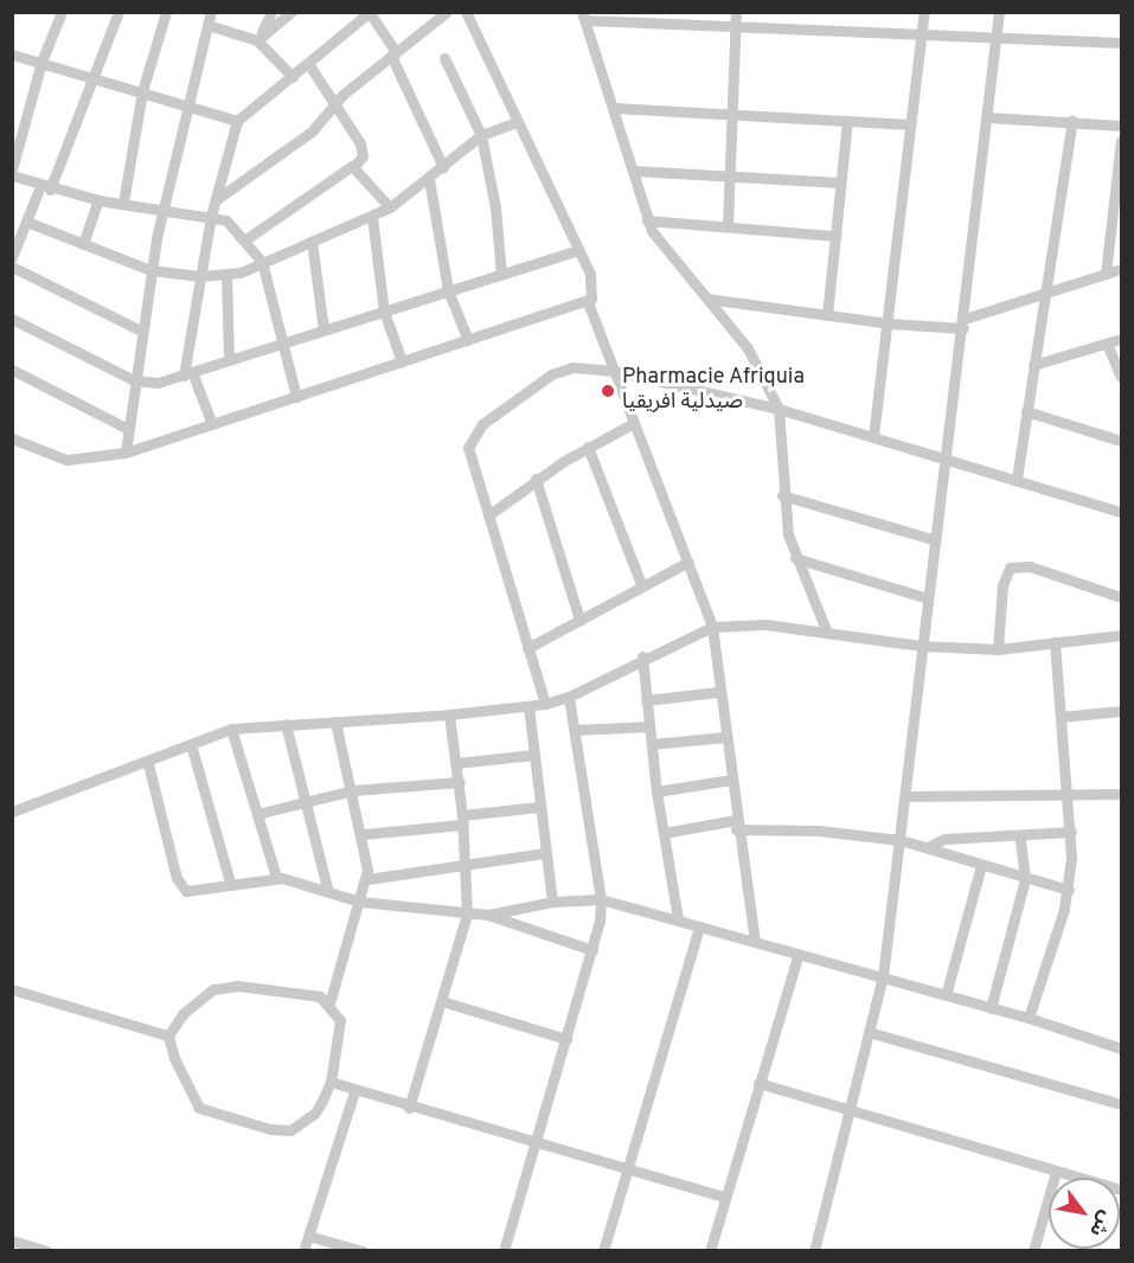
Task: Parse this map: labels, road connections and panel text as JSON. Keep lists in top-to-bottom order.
{
  "places": ["Pharmacie Afriquia صيدلية افريقيا"],
  "north": "bottom right"
}
